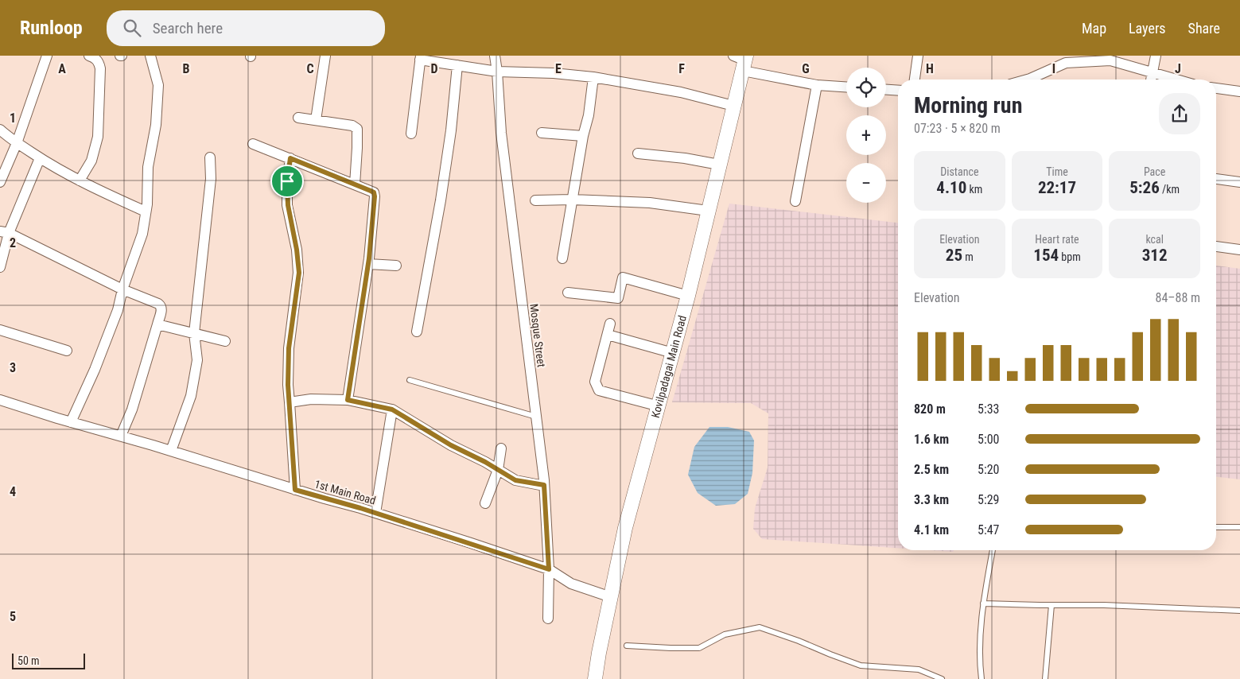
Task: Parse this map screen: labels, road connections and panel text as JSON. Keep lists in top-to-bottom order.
{
  "streets": {
    "main road": ["Kovilpadagai Main Road"],
    "street": ["Mosque Street", "1st Main Road"]
  },
  "crossings": [
    ["Mosque Street", "1st Main Road"],
    ["Kovilpadagai Main Road", "1st Main Road"]
  ],
  "scale_bar": "50 m",
  "page": {
    "header": "Runloop",
    "search": "Search here",
    "nav": ["Map", "Layers", "Share"],
    "map_buttons": ["+", "−"],
    "heading": ["Morning run", "07:23 · 5 × 820 m"],
    "stats": [
      ["Distance", "4.10 km"],
      ["Time", "22:17"],
      ["Pace", "5:26 /km"],
      ["Elevation", "25 m"],
      ["Heart rate", "154 bpm"],
      ["kcal", "312"]
    ],
    "chart": ["Elevation", "84–88 m"],
    "list": [
      {
        "name": "820 m",
        "note": "5:33"
      },
      {
        "name": "1.6 km",
        "note": "5:00"
      },
      {
        "name": "2.5 km",
        "note": "5:20"
      },
      {
        "name": "3.3 km",
        "note": "5:29"
      },
      {
        "name": "4.1 km",
        "note": "5:47"
      }
    ],
    "scale": "50 m"
  },
  "grid": {
    "columns": [
      "A",
      "B",
      "C",
      "D",
      "E",
      "F",
      "G",
      "H",
      "I",
      "J"
    ],
    "rows": [
      "1",
      "2",
      "3",
      "4",
      "5"
    ]
  }
}
